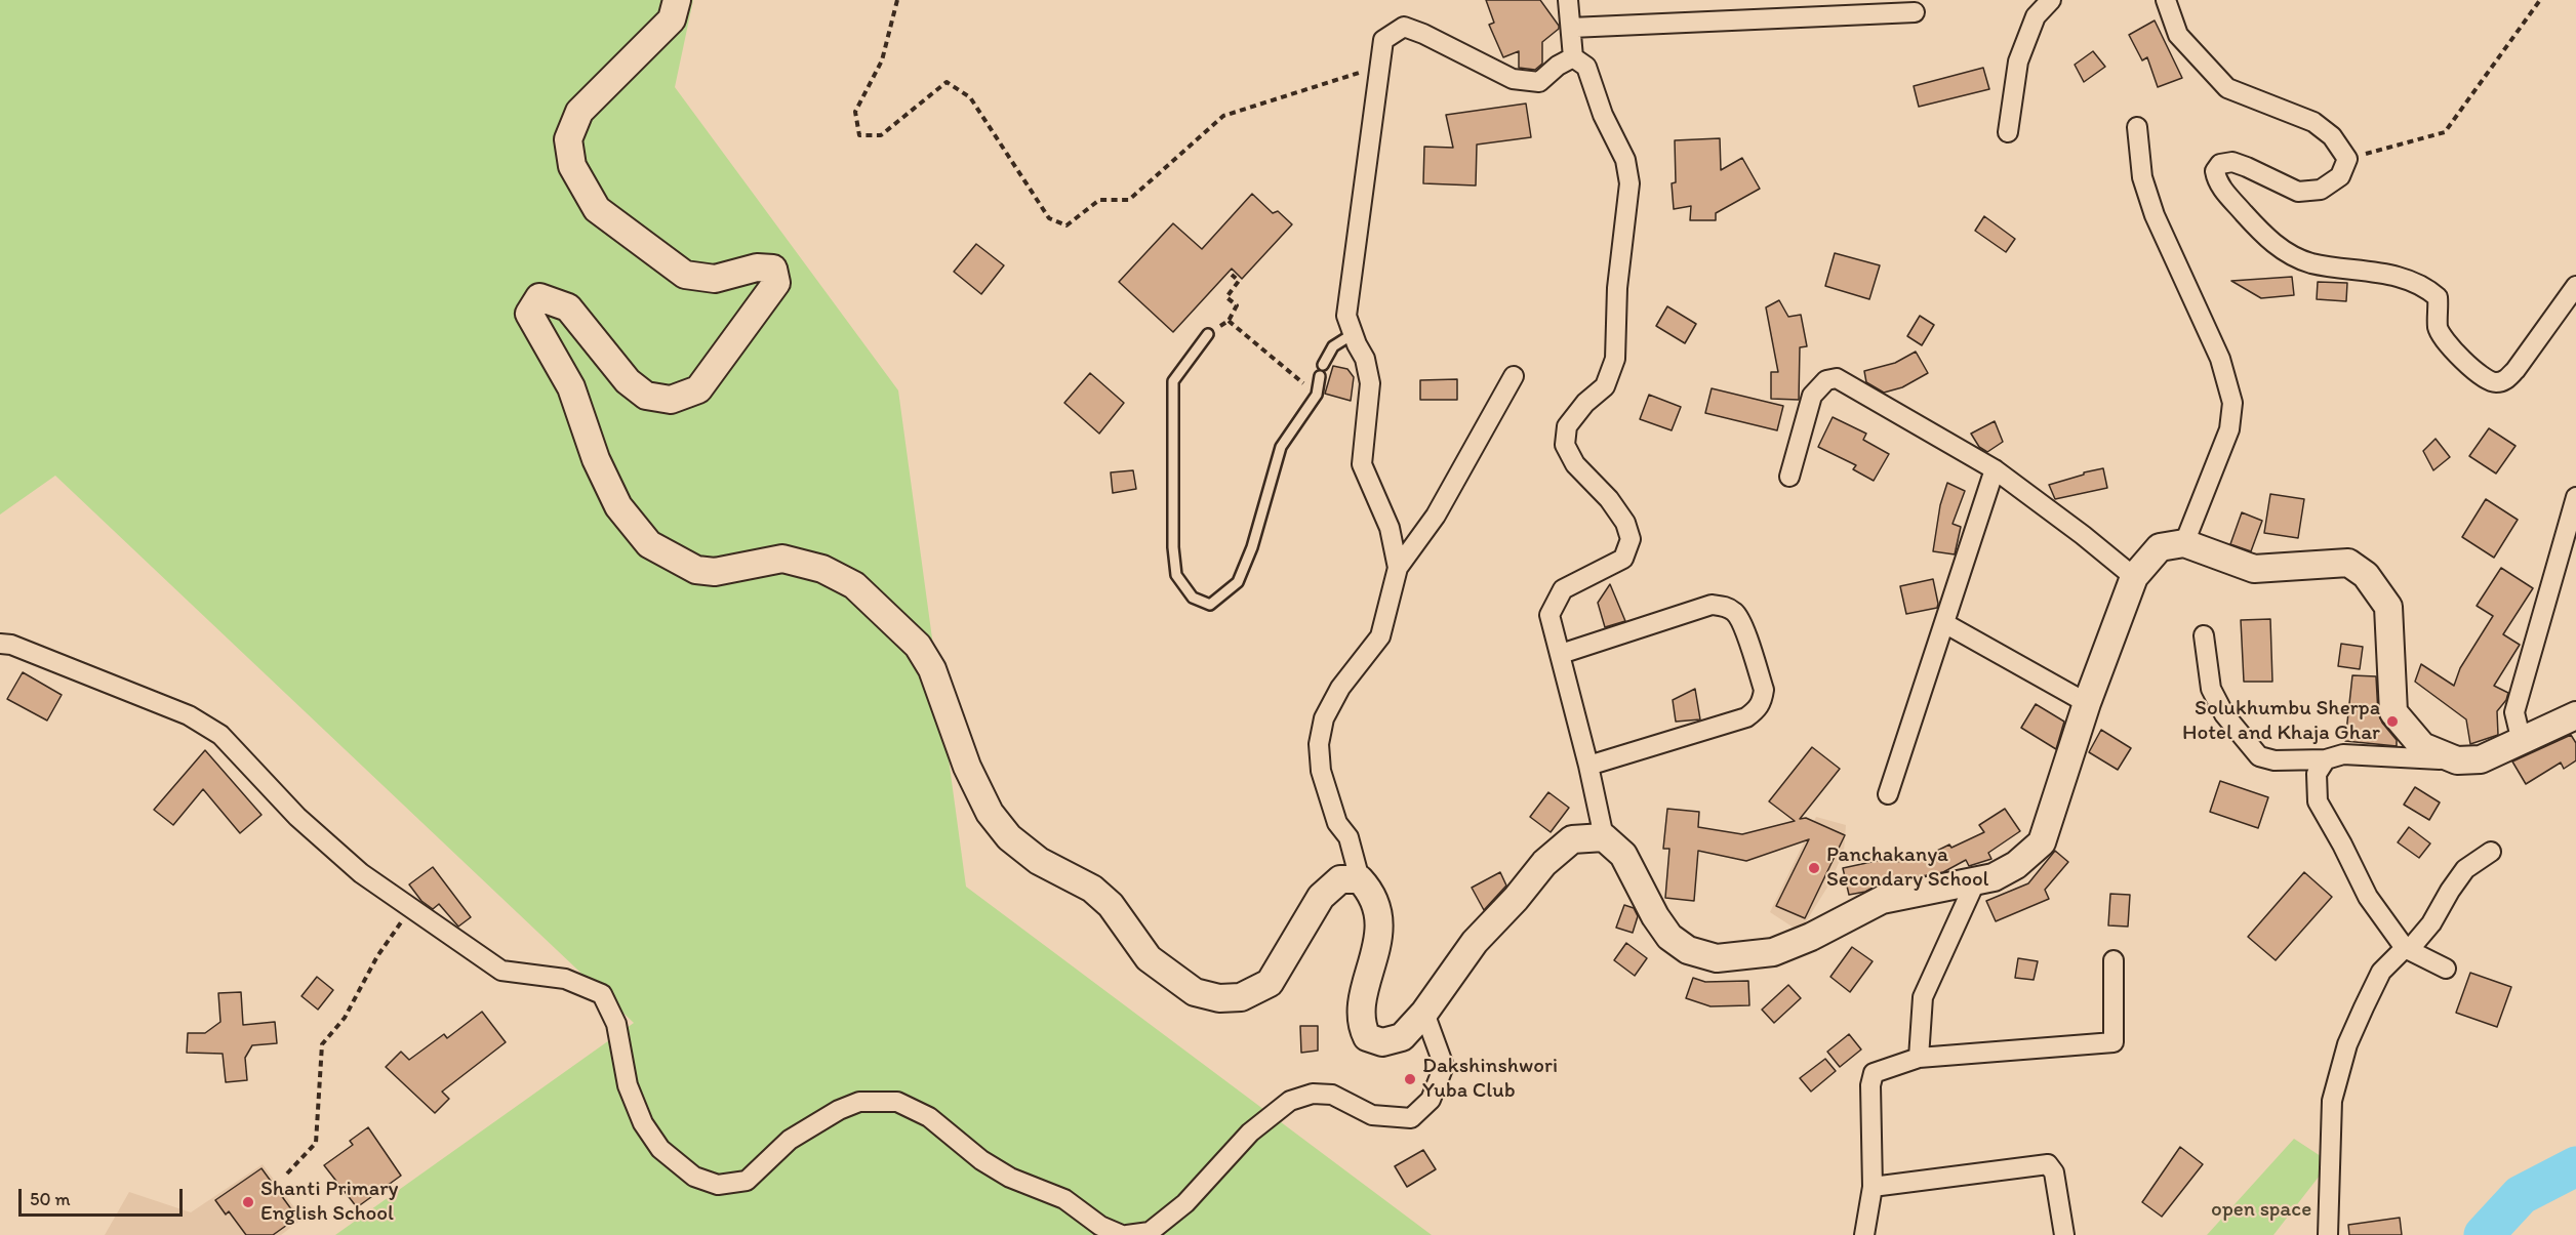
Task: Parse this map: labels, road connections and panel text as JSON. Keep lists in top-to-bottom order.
{
  "parks": ["open space"],
  "places": [
    "Solukhumbu Sherpa Hotel and Khaja Ghar",
    "Panchakanya Secondary School",
    "Dakshinshwori Yuba Club",
    "Shanti Primary English School"
  ],
  "scale_bar": "50 m"
}
